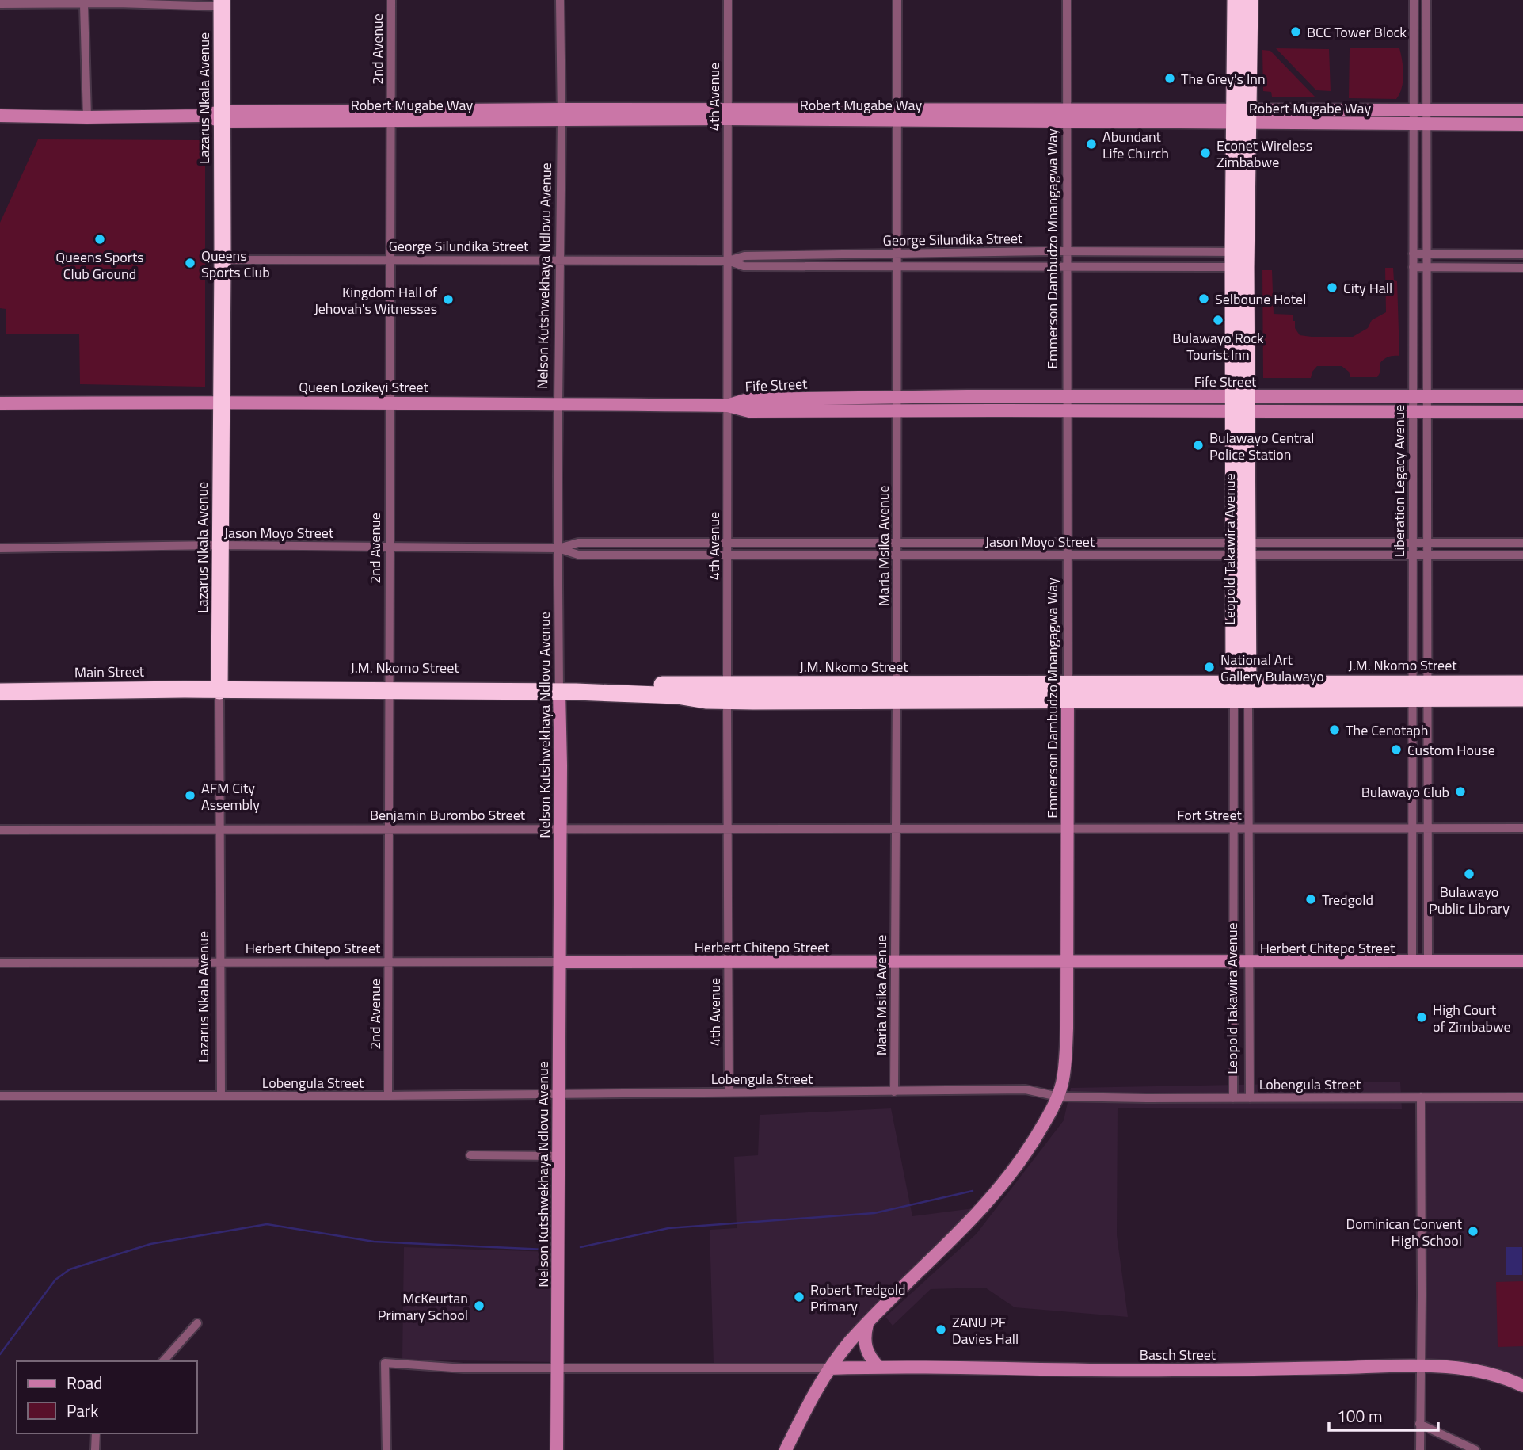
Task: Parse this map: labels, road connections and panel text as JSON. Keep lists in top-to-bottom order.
{
  "streets": {
    "highway": [
      "Lazarus Nkala Avenue",
      "Leopold Takawira Avenue",
      "J.M. Nkomo Street",
      "Main Street"
    ],
    "street": [
      "2nd Avenue",
      "4th Avenue",
      "Robert Mugabe Way",
      "George Silundika Street",
      "Emmerson Dambudzo Mnangagwa Way",
      "Nelson Kutshwekhaya Ndlovu Avenue",
      "Fife Street",
      "Queen Lozikeyi Street",
      "Liberation Legacy Avenue",
      "Jason Moyo Street",
      "Maria Msika Avenue",
      "Benjamin Burombo Street",
      "Fort Street",
      "Herbert Chitepo Street",
      "Lobengula Street",
      "Basch Street"
    ]
  },
  "crossings": [
    ["2nd Avenue", "Robert Mugabe Way"],
    ["2nd Avenue", "George Silundika Street"],
    ["2nd Avenue", "Queen Lozikeyi Street"],
    ["2nd Avenue", "Jason Moyo Street"],
    ["2nd Avenue", "J.M. Nkomo Street"],
    ["2nd Avenue", "Benjamin Burombo Street"],
    ["2nd Avenue", "Herbert Chitepo Street"],
    ["2nd Avenue", "Lobengula Street"],
    ["4th Avenue", "Robert Mugabe Way"],
    ["4th Avenue", "George Silundika Street"],
    ["4th Avenue", "Fife Street"],
    ["4th Avenue", "Queen Lozikeyi Street"],
    ["4th Avenue", "Jason Moyo Street"],
    ["4th Avenue", "J.M. Nkomo Street"],
    ["4th Avenue", "Benjamin Burombo Street"],
    ["4th Avenue", "Herbert Chitepo Street"],
    ["4th Avenue", "Lobengula Street"],
    ["Lazarus Nkala Avenue", "Robert Mugabe Way"],
    ["Lazarus Nkala Avenue", "George Silundika Street"],
    ["Lazarus Nkala Avenue", "Queen Lozikeyi Street"],
    ["Lazarus Nkala Avenue", "Jason Moyo Street"],
    ["Lazarus Nkala Avenue", "J.M. Nkomo Street"],
    ["Lazarus Nkala Avenue", "Main Street"],
    ["Lazarus Nkala Avenue", "Benjamin Burombo Street"],
    ["Lazarus Nkala Avenue", "Herbert Chitepo Street"],
    ["Lazarus Nkala Avenue", "Lobengula Street"],
    ["Robert Mugabe Way", "Emmerson Dambudzo Mnangagwa Way"],
    ["Robert Mugabe Way", "Nelson Kutshwekhaya Ndlovu Avenue"],
    ["Robert Mugabe Way", "Liberation Legacy Avenue"],
    ["Robert Mugabe Way", "Maria Msika Avenue"],
    ["Robert Mugabe Way", "Leopold Takawira Avenue"],
    ["George Silundika Street", "Emmerson Dambudzo Mnangagwa Way"],
    ["George Silundika Street", "Nelson Kutshwekhaya Ndlovu Avenue"],
    ["George Silundika Street", "Maria Msika Avenue"],
    ["George Silundika Street", "Leopold Takawira Avenue"],
    ["Emmerson Dambudzo Mnangagwa Way", "Fife Street"],
    ["Emmerson Dambudzo Mnangagwa Way", "Jason Moyo Street"],
    ["Emmerson Dambudzo Mnangagwa Way", "J.M. Nkomo Street"],
    ["Emmerson Dambudzo Mnangagwa Way", "Fort Street"],
    ["Emmerson Dambudzo Mnangagwa Way", "Herbert Chitepo Street"],
    ["Emmerson Dambudzo Mnangagwa Way", "Lobengula Street"],
    ["Emmerson Dambudzo Mnangagwa Way", "Basch Street"],
    ["Nelson Kutshwekhaya Ndlovu Avenue", "Queen Lozikeyi Street"],
    ["Nelson Kutshwekhaya Ndlovu Avenue", "Jason Moyo Street"],
    ["Nelson Kutshwekhaya Ndlovu Avenue", "J.M. Nkomo Street"],
    ["Nelson Kutshwekhaya Ndlovu Avenue", "Benjamin Burombo Street"],
    ["Nelson Kutshwekhaya Ndlovu Avenue", "Herbert Chitepo Street"],
    ["Nelson Kutshwekhaya Ndlovu Avenue", "Lobengula Street"],
    ["Fife Street", "Queen Lozikeyi Street"],
    ["Fife Street", "Liberation Legacy Avenue"],
    ["Fife Street", "Maria Msika Avenue"],
    ["Fife Street", "Leopold Takawira Avenue"],
    ["Liberation Legacy Avenue", "Jason Moyo Street"],
    ["Liberation Legacy Avenue", "J.M. Nkomo Street"],
    ["Liberation Legacy Avenue", "Fort Street"],
    ["Liberation Legacy Avenue", "Herbert Chitepo Street"],
    ["Jason Moyo Street", "Maria Msika Avenue"],
    ["Jason Moyo Street", "Leopold Takawira Avenue"],
    ["Maria Msika Avenue", "J.M. Nkomo Street"],
    ["Maria Msika Avenue", "Benjamin Burombo Street"],
    ["Maria Msika Avenue", "Fort Street"],
    ["Maria Msika Avenue", "Herbert Chitepo Street"],
    ["Maria Msika Avenue", "Lobengula Street"],
    ["Leopold Takawira Avenue", "J.M. Nkomo Street"],
    ["Leopold Takawira Avenue", "Fort Street"],
    ["Leopold Takawira Avenue", "Herbert Chitepo Street"],
    ["Leopold Takawira Avenue", "Lobengula Street"],
    ["J.M. Nkomo Street", "Main Street"],
    ["Benjamin Burombo Street", "Fort Street"]
  ],
  "places": [
    "BCC Tower Block",
    "The Grey's Inn",
    "Abundant Life Church",
    "Econet Wireless Zimbabwe",
    "Queens Sports Club Ground",
    "Queens Sports Club",
    "City Hall",
    "Selboune Hotel",
    "Kingdom Hall of Jehovah's Witnesses",
    "Bulawayo Rock Tourist Inn",
    "Bulawayo Central Police Station",
    "National Art Gallery Bulawayo",
    "The Cenotaph",
    "Custom House",
    "Bulawayo Club",
    "AFM City Assembly",
    "Bulawayo Public Library",
    "Tredgold",
    "High Court of Zimbabwe",
    "Dominican Convent High School",
    "Robert Tredgold Primary",
    "McKeurtan Primary School",
    "ZANU PF Davies Hall"
  ],
  "legend": ["Road", "Park"],
  "scale_bar": "100 m"
}
